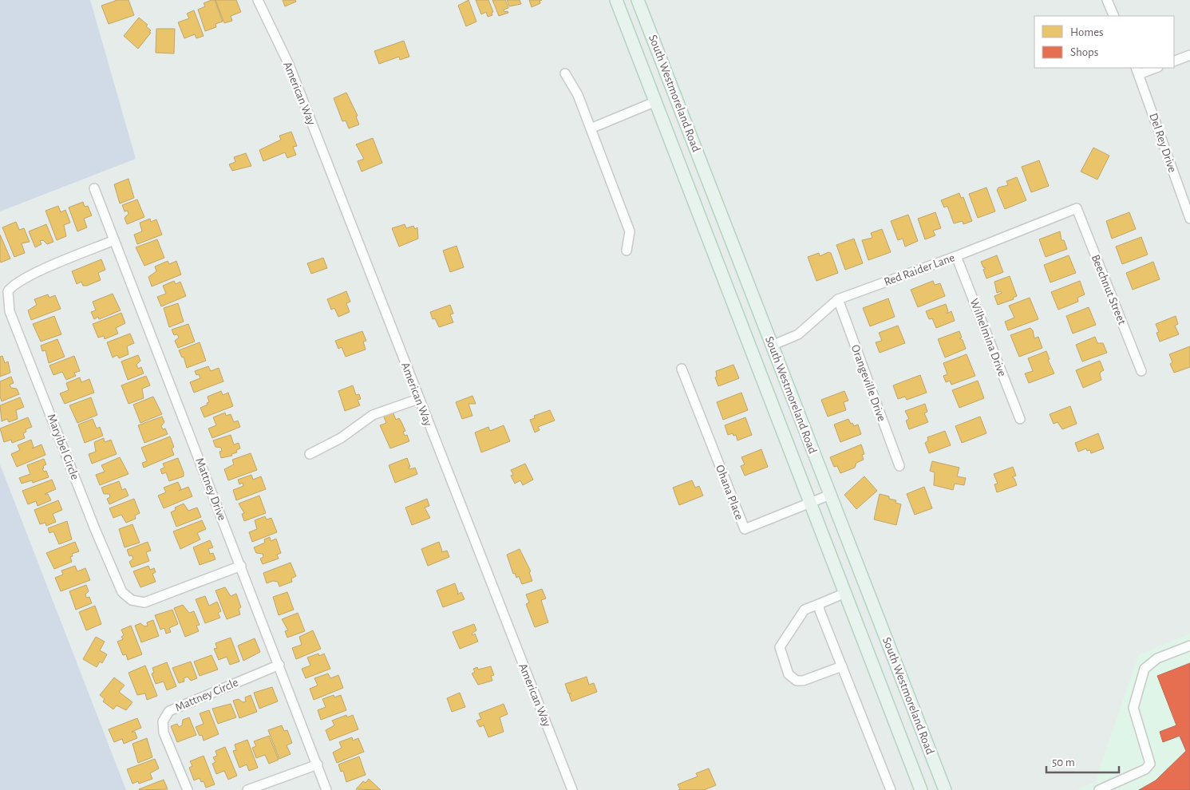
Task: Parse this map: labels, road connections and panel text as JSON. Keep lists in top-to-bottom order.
{
  "streets": {
    "main road": ["South Westmoreland Road"],
    "street": [
      "American Way",
      "Del Rey Drive",
      "Red Raider Lane",
      "Beechnut Street",
      "Wilhelmina Drive",
      "Orangeville Drive",
      "Maryibel Circle",
      "Mattney Drive",
      "Ohana Place",
      "Mattney Circle"
    ]
  },
  "crossings": [
    ["South Westmoreland Road", "Red Raider Lane"],
    ["South Westmoreland Road", "Ohana Place"],
    ["Red Raider Lane", "Beechnut Street"],
    ["Red Raider Lane", "Wilhelmina Drive"],
    ["Red Raider Lane", "Orangeville Drive"],
    ["Maryibel Circle", "Mattney Drive"],
    ["Mattney Drive", "Mattney Circle"]
  ],
  "legend": ["Homes", "Shops"],
  "scale_bar": "50 m"
}
